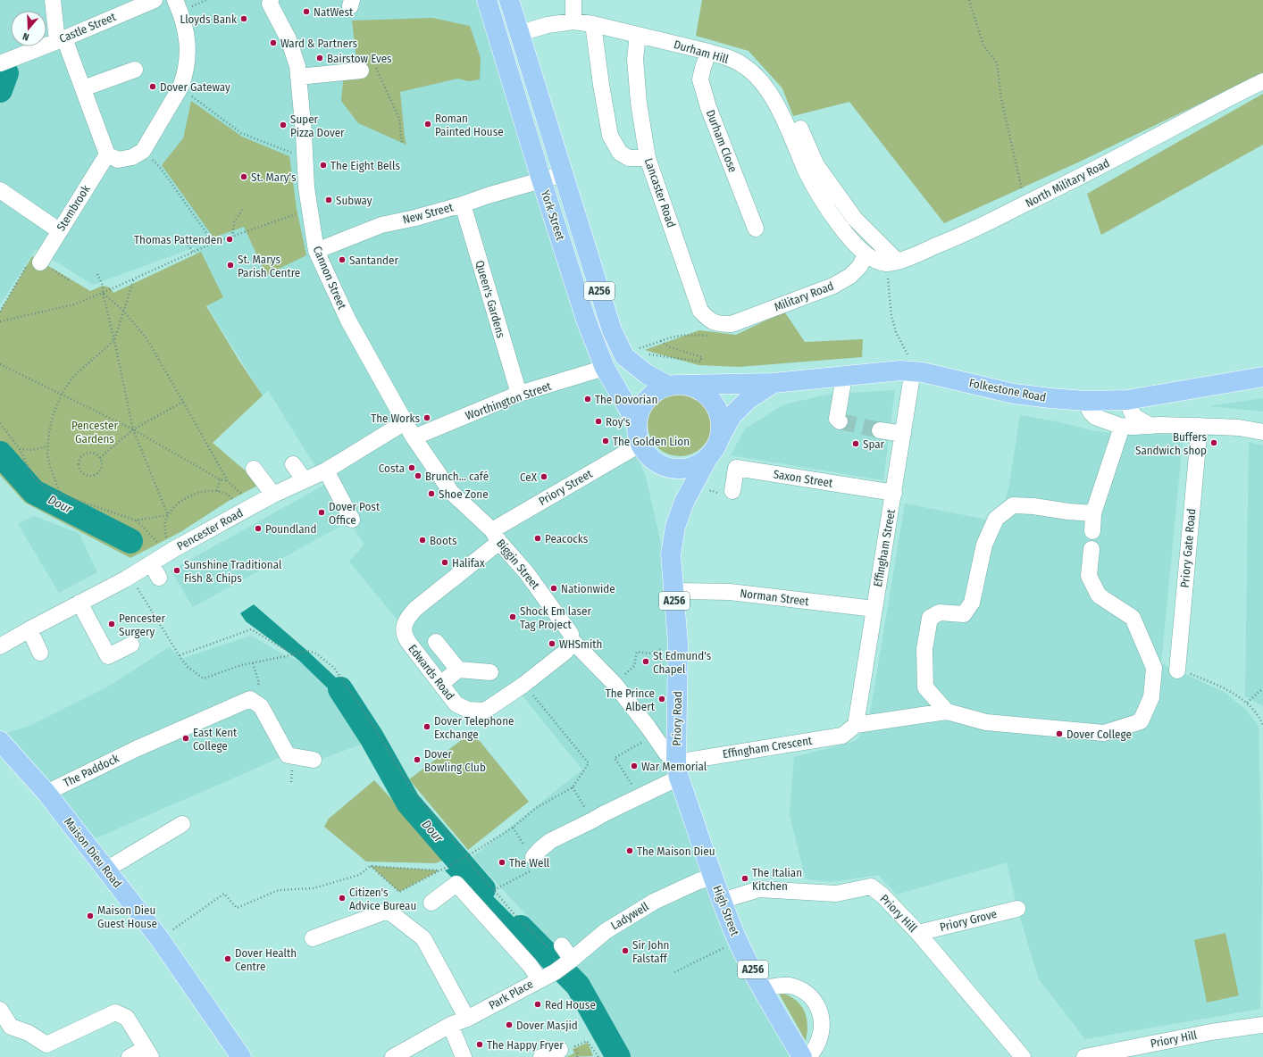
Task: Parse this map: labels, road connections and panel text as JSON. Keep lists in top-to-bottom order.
{
  "streets": {
    "main road": [
      "York Street",
      "A256",
      "Folkestone Road",
      "Priory Road",
      "Maison Dieu Road",
      "High Street"
    ],
    "street": [
      "Castle Street",
      "Durham Hill",
      "Durham Close",
      "North Military Road",
      "Lancaster Road",
      "Stembrook",
      "New Street",
      "Cannon Street",
      "Military Road",
      "Queen's Gardens",
      "Worthington Street",
      "Saxon Street",
      "Priory Street",
      "Pencester Road",
      "Effingham Street",
      "Priory Gate Road",
      "Biggin Street",
      "Norman Street",
      "Edwards Road",
      "Effingham Crescent",
      "The Paddock",
      "Priory Hill",
      "Ladywell",
      "Priory Grove",
      "Park Place"
    ]
  },
  "crossings": [
    ["Durham Hill", "Durham Close"],
    ["Durham Hill", "Lancaster Road"],
    ["Durham Hill", "York Street"],
    ["Durham Hill", "Military Road"],
    ["Lancaster Road", "Military Road"],
    ["New Street", "York Street"],
    ["New Street", "Cannon Street"],
    ["New Street", "Queen's Gardens"],
    ["York Street", "Folkestone Road"],
    ["York Street", "Worthington Street"],
    ["York Street", "Priory Street"],
    ["York Street", "Priory Road"],
    ["Cannon Street", "Pencester Road"],
    ["Queen's Gardens", "Worthington Street"],
    ["Folkestone Road", "Priory Street"],
    ["Folkestone Road", "Effingham Street"],
    ["Folkestone Road", "Priory Road"],
    ["Worthington Street", "Biggin Street"],
    ["Saxon Street", "Effingham Street"],
    ["Priory Street", "Biggin Street"],
    ["Priory Street", "Edwards Road"],
    ["Priory Street", "Priory Road"],
    ["Effingham Street", "Norman Street"],
    ["Effingham Street", "Effingham Crescent"],
    ["Biggin Street", "Edwards Road"],
    ["Biggin Street", "Priory Road"],
    ["Biggin Street", "Effingham Crescent"],
    ["Biggin Street", "High Street"],
    ["Norman Street", "Priory Road"],
    ["Priory Road", "Effingham Crescent"],
    ["Priory Road", "High Street"],
    ["Effingham Crescent", "High Street"],
    ["The Paddock", "Maison Dieu Road"],
    ["High Street", "Priory Hill"],
    ["High Street", "Ladywell"],
    ["Priory Hill", "Priory Grove"],
    ["Ladywell", "Park Place"]
  ],
  "water": ["Dour"],
  "parks": ["Pencester Gardens"],
  "places": [
    "NatWest",
    "Lloyds Bank",
    "Ward & Partners",
    "Bairstow Eves",
    "Dover Gateway",
    "Roman Painted House",
    "Super Pizza Dover",
    "The Eight Bells",
    "St. Mary's",
    "Subway",
    "Thomas Pattenden",
    "Santander",
    "St. Marys Parish Centre",
    "The Dovorian",
    "The Works",
    "Roy's",
    "The Golden Lion",
    "Buffers Sandwich shop",
    "Spar",
    "Costa",
    "Brunch... café",
    "CeX",
    "Shoe Zone",
    "Dover Post Office",
    "Poundland",
    "Peacocks",
    "Boots",
    "Halifax",
    "Sunshine Traditional Fish & Chips",
    "Nationwide",
    "Shock Em laser Tag Project",
    "Pencester Surgery",
    "WHSmith",
    "St Edmund's Chapel",
    "The Prince Albert",
    "Dover Telephone Exchange",
    "Dover College",
    "East Kent College",
    "Dover Bowling Club",
    "War Memorial",
    "The Maison Dieu",
    "The Well",
    "The Italian Kitchen",
    "Citizen's Advice Bureau",
    "Maison Dieu Guest House",
    "Sir John Falstaff",
    "Dover Health Centre",
    "Red House",
    "Dover Masjid",
    "The Happy Fryer"
  ],
  "north": "bottom"
}
